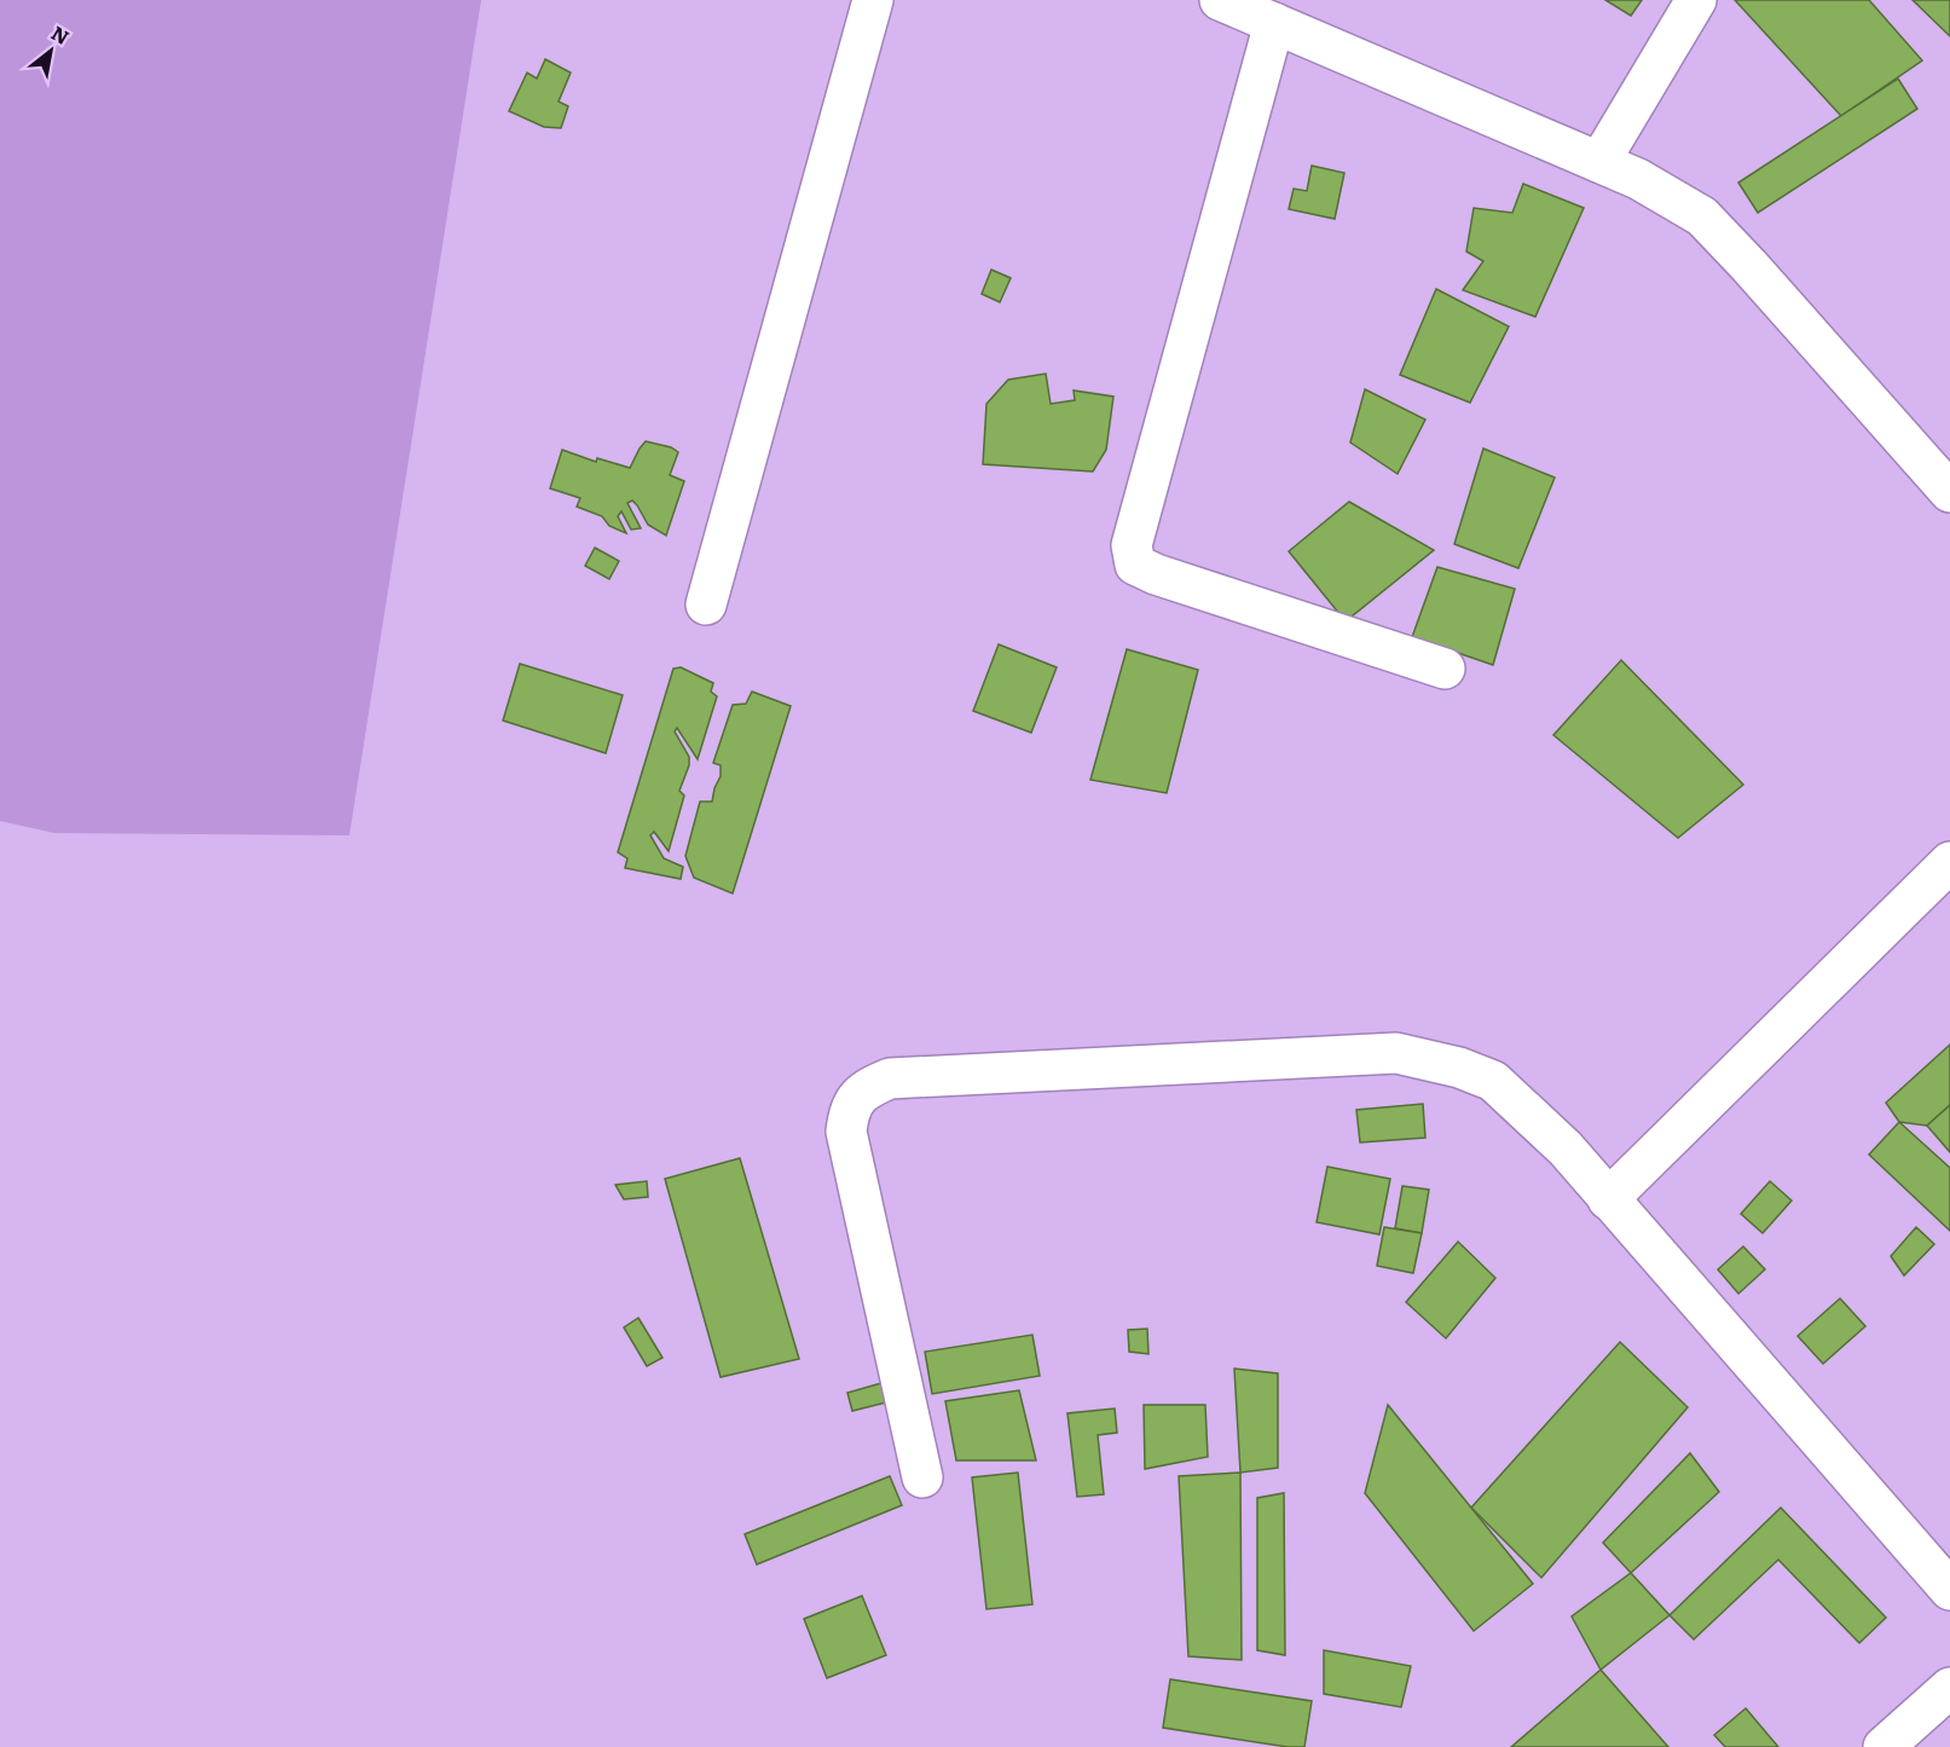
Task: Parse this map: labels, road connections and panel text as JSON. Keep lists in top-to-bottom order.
{
  "north": "top right"
}
